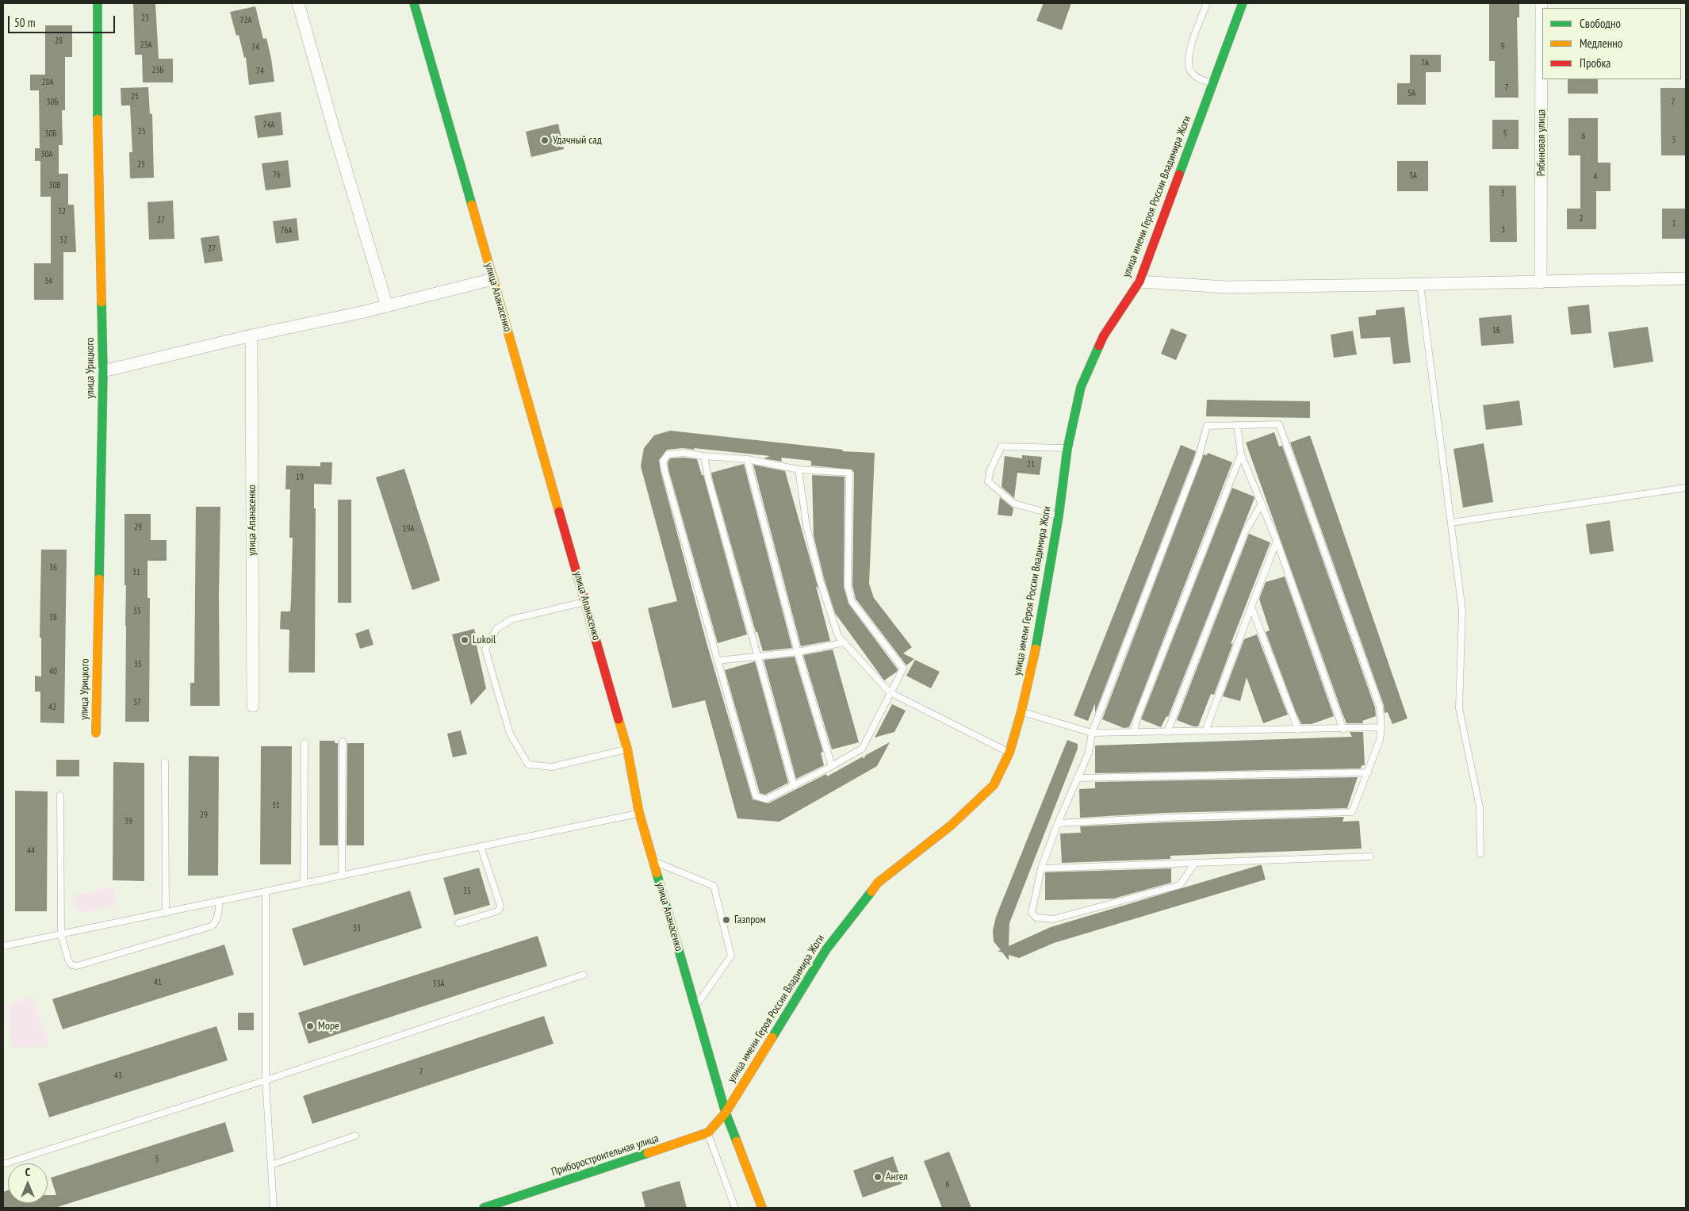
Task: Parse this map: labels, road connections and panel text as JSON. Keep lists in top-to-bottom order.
{
  "streets": {
    "main road": [
      "улица имени Героя России Владимира Жоги",
      "улица Апанасенко",
      "улица Урицкого",
      "Приборостроительная улица"
    ],
    "street": ["Рябиновая улица"]
  },
  "crossings": [
    ["улица имени Героя России Владимира Жоги", "улица Апанасенко"]
  ],
  "places": [
    "Удачный сад",
    "Lukoil",
    "Газпром",
    "Море",
    "Ангел"
  ],
  "house_numbers": [
    "23",
    "72А",
    "28",
    "23А",
    "9",
    "74",
    "7А",
    "23Б",
    "74",
    "28А",
    "7",
    "5А",
    "25",
    "30Б",
    "7",
    "74А",
    "25",
    "30Б",
    "5",
    "6",
    "5",
    "30А",
    "25",
    "76",
    "3А",
    "4",
    "30В",
    "3",
    "32",
    "2",
    "27",
    "1",
    "1",
    "76А",
    "32",
    "27",
    "34",
    "1Б",
    "21",
    "19",
    "29",
    "19А",
    "36",
    "31",
    "35",
    "38",
    "35",
    "40",
    "37",
    "42",
    "31",
    "29",
    "39",
    "44",
    "35",
    "33",
    "41",
    "33А",
    "7",
    "43",
    "5",
    "6"
  ],
  "legend": ["Свободно", "Медленно", "Пробка"],
  "scale_bar": "50 m",
  "north": "top"
}
